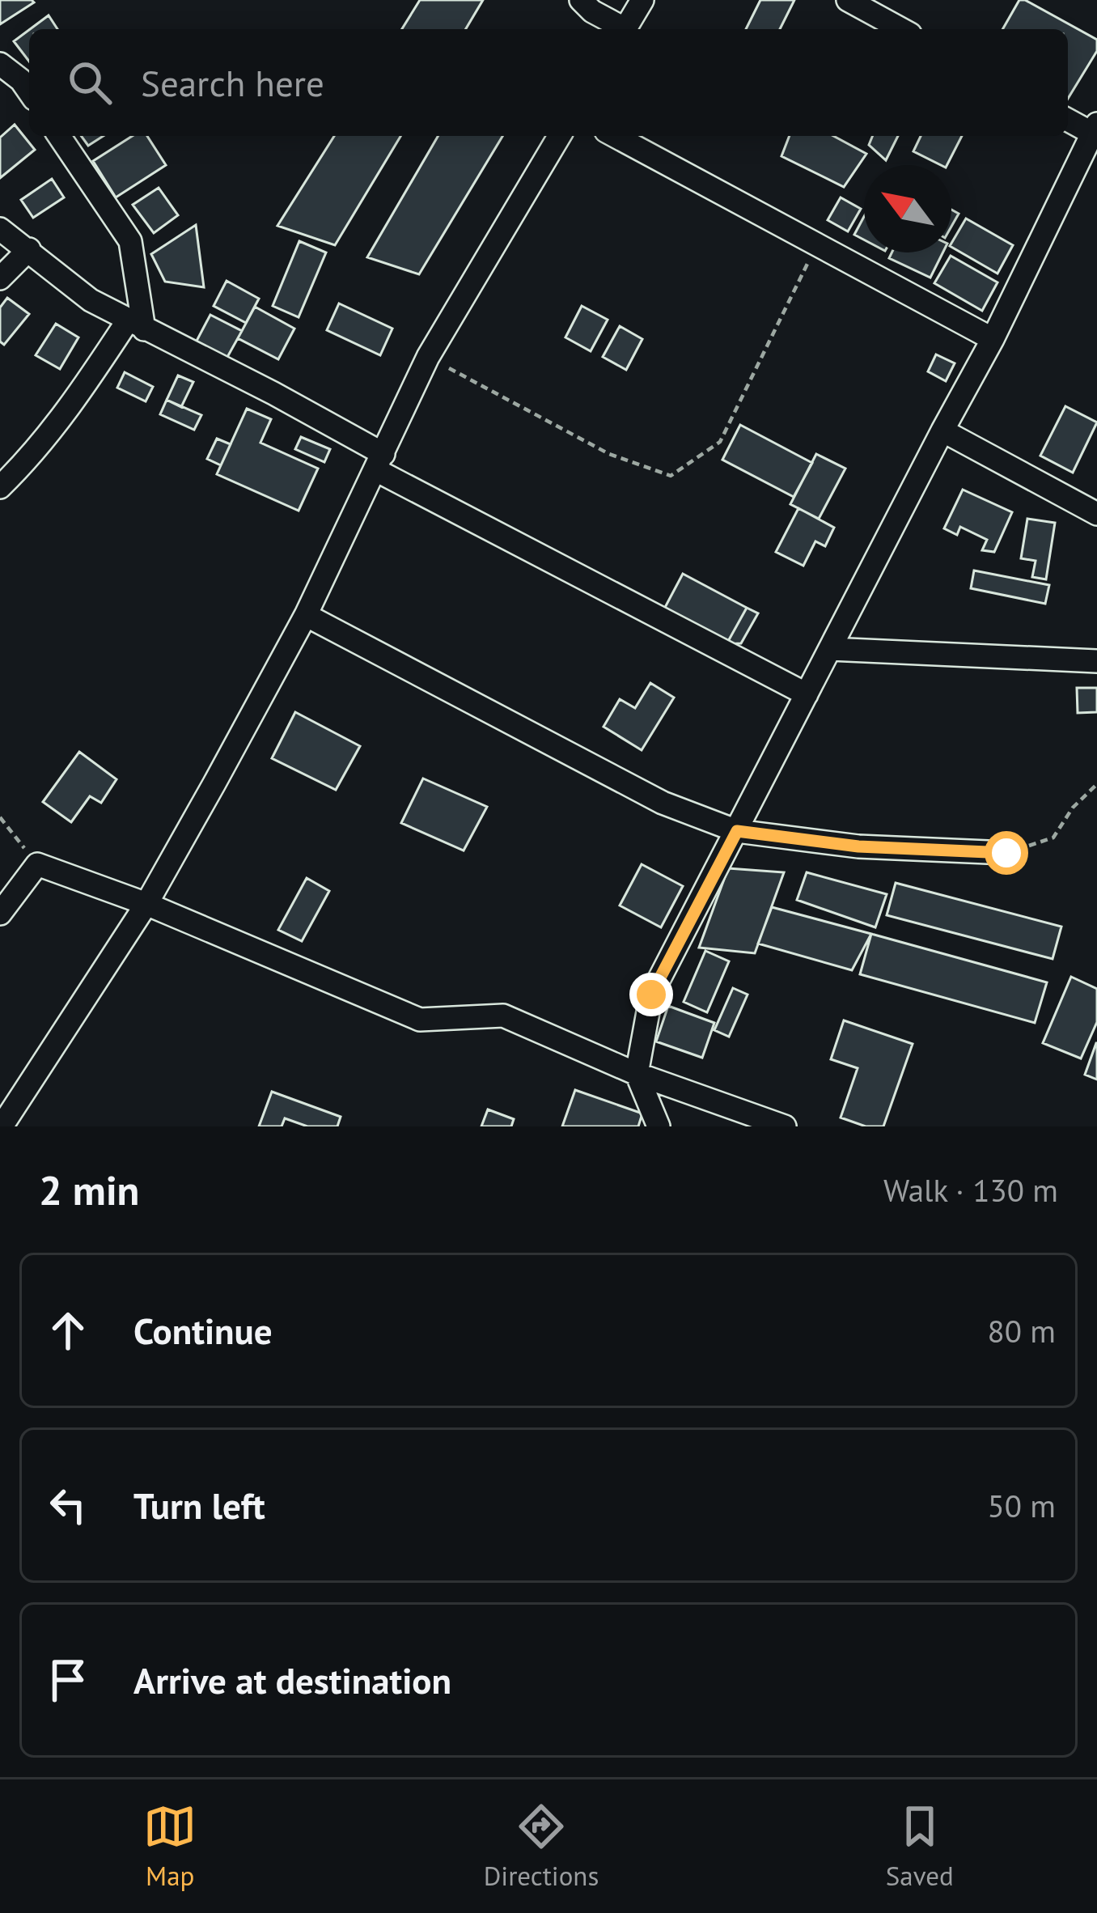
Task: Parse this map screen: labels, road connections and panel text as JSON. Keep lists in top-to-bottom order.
{
  "north": "top left",
  "page": {
    "search": "Search here",
    "heading": ["2 min", "Walk · 130 m"],
    "list": [
      ["Continue", "80 m"],
      ["Turn left", "50 m"],
      "Arrive at destination"
    ],
    "nav": ["Map", "Directions", "Saved"]
  }
}
